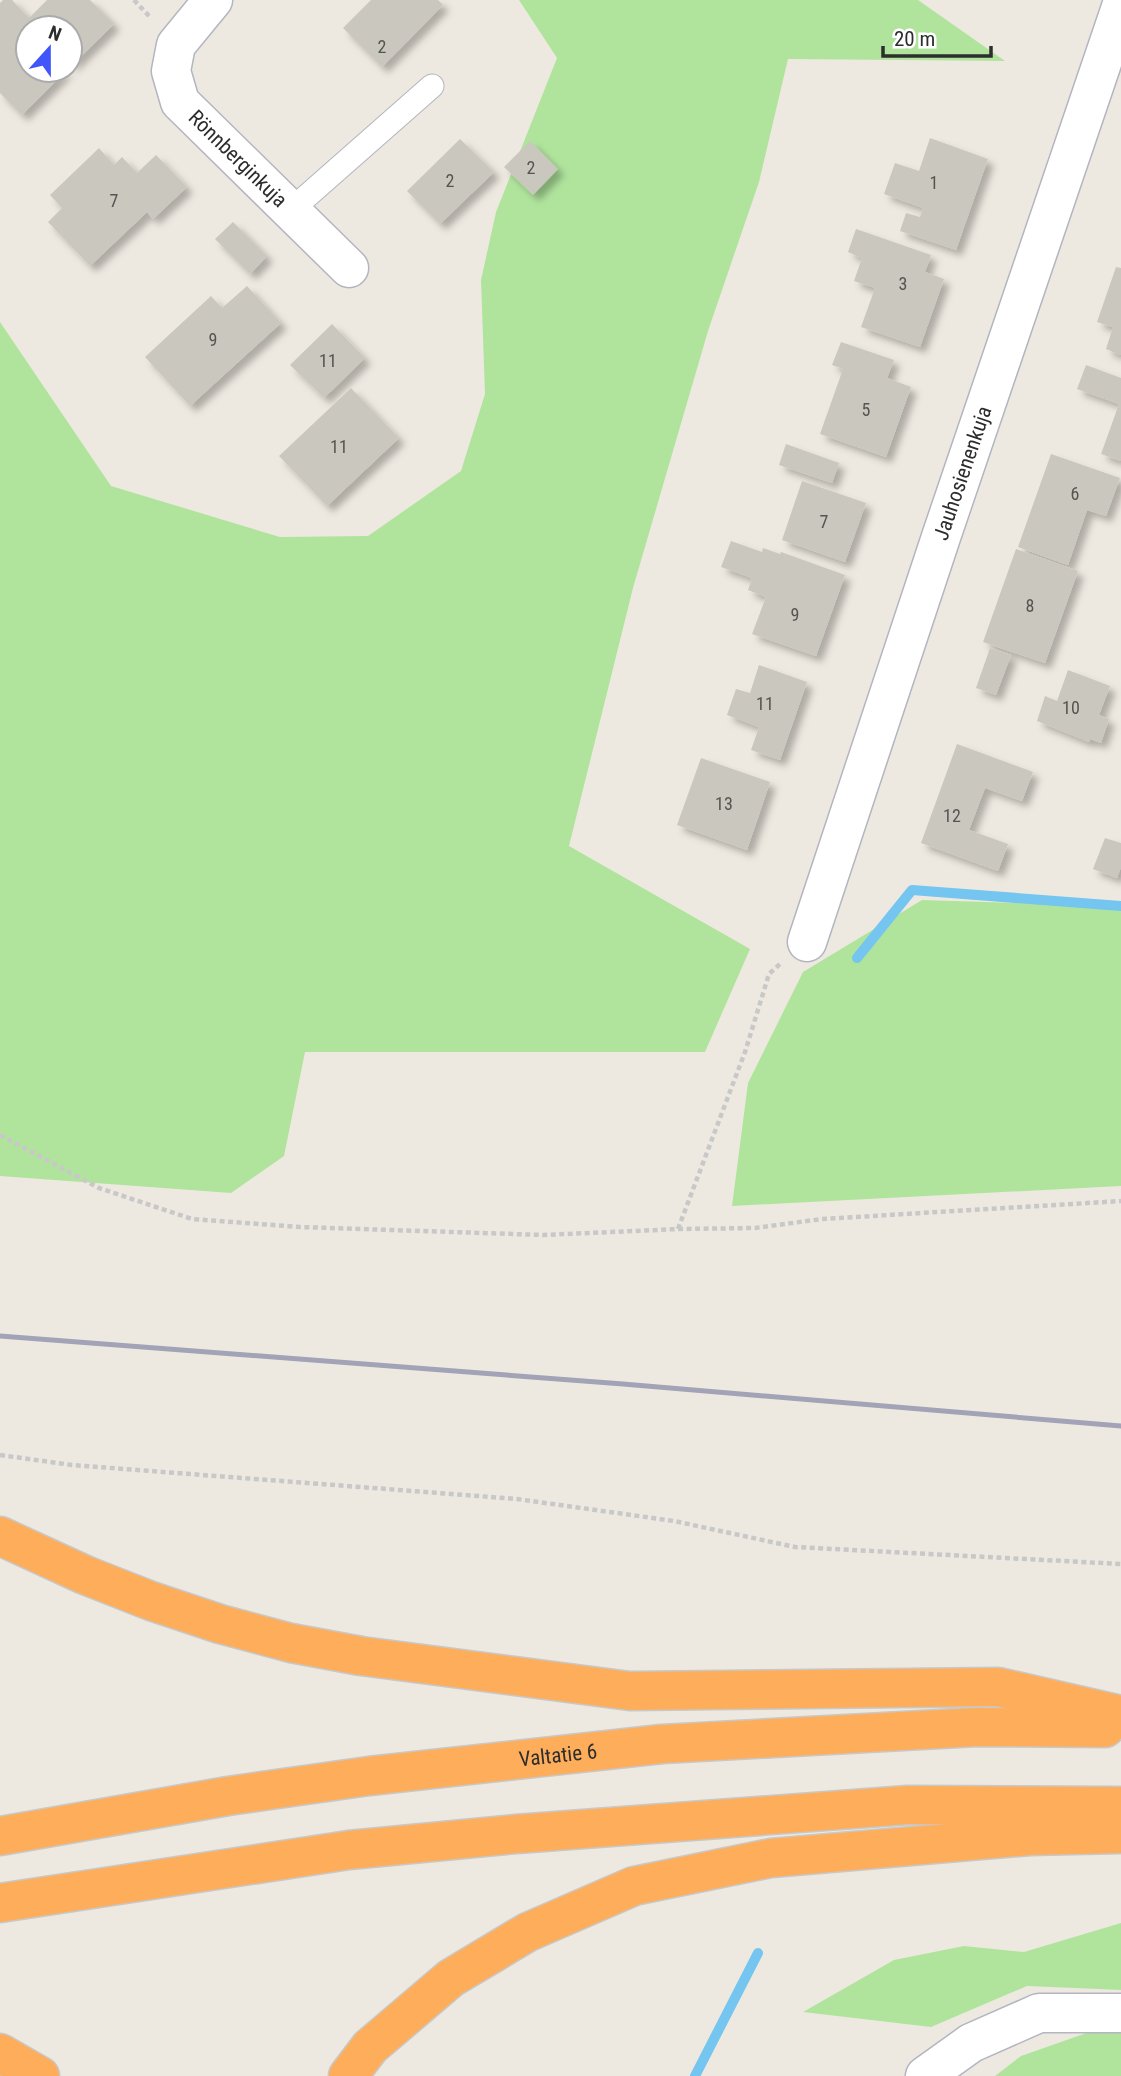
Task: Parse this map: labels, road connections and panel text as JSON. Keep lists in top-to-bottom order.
{
  "streets": {
    "highway": ["Valtatie 6"],
    "street": ["Rönnberginkuja", "Jauhosienenkuja"]
  },
  "house_numbers": [
    "2",
    "2",
    "2",
    "1",
    "7",
    "3",
    "9",
    "11",
    "5",
    "11",
    "6",
    "7",
    "8",
    "9",
    "11",
    "10",
    "13",
    "12"
  ],
  "scale_bar": "20 m",
  "north": "top"
}
